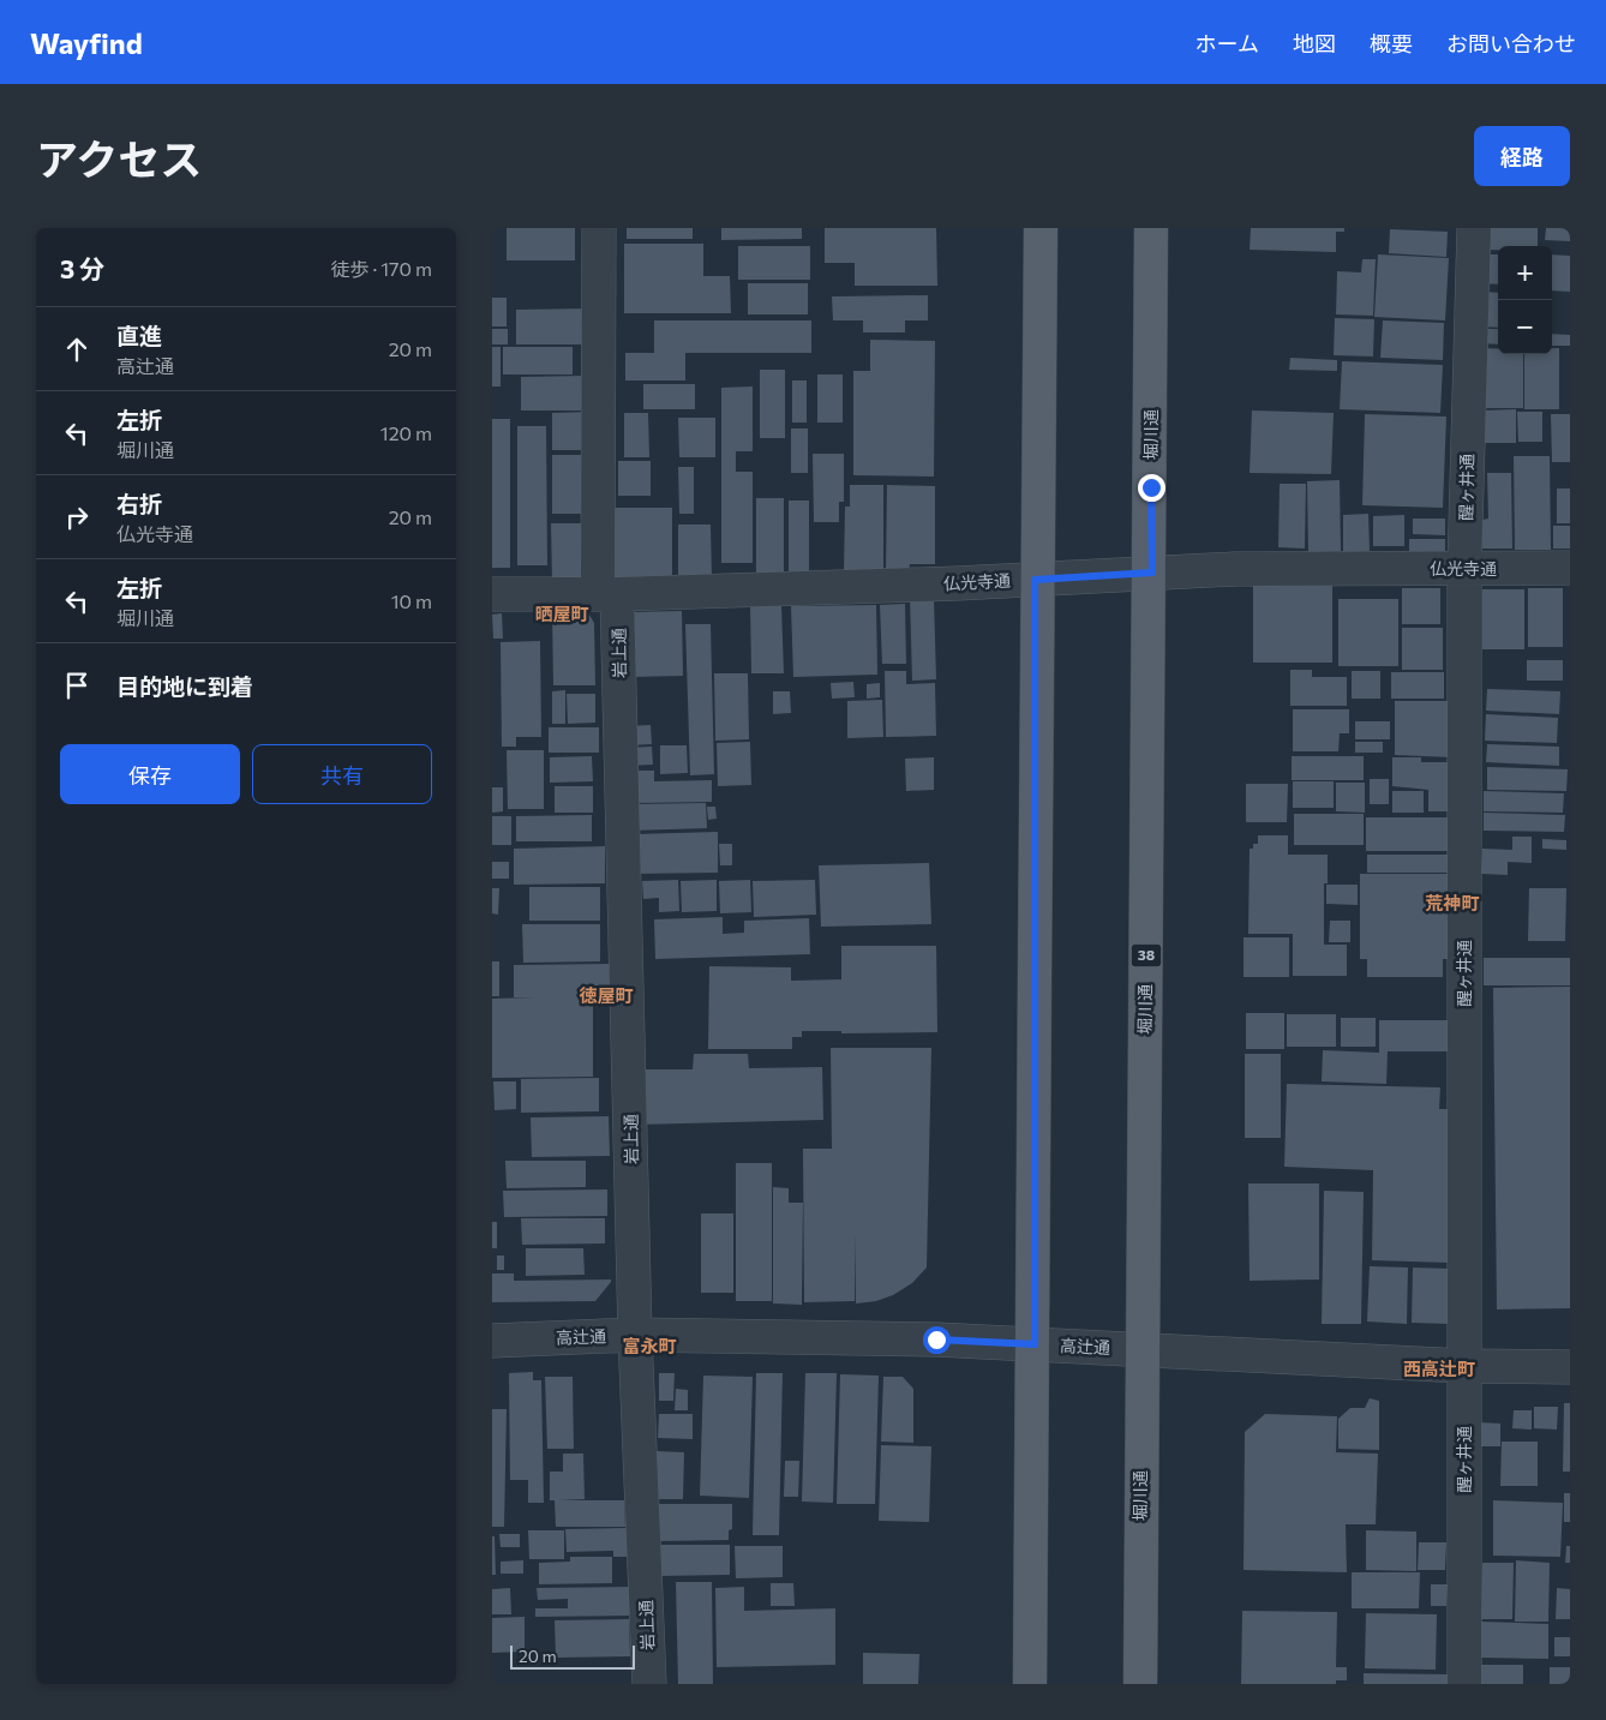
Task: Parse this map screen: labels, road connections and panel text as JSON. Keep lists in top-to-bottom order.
{
  "streets": {
    "main road": ["堀川通", "38"],
    "street": [
      "醒ヶ井通",
      "仏光寺通",
      "岩上通",
      "高辻通"
    ]
  },
  "crossings": [
    ["堀川通", "仏光寺通"],
    ["堀川通", "高辻通"],
    ["醒ヶ井通", "仏光寺通"],
    ["醒ヶ井通", "高辻通"],
    ["仏光寺通", "岩上通"],
    ["岩上通", "高辻通"]
  ],
  "districts": [
    "晒屋町",
    "荒神町",
    "徳屋町",
    "富永町",
    "西高辻町"
  ],
  "scale_bar": "20 m",
  "page": {
    "header": "Wayfind",
    "nav": [
      "ホーム",
      "地図",
      "概要",
      "お問い合わせ"
    ],
    "title": "アクセス",
    "buttons": [
      "経路",
      ["保存", "共有"]
    ],
    "heading": ["3 分", "徒歩 · 170 m"],
    "map_buttons": ["+", "−"],
    "list": [
      ["直進", "高辻通", "20 m"],
      ["左折", "堀川通", "120 m"],
      ["右折", "仏光寺通", "20 m"],
      ["左折", "堀川通", "10 m"],
      "目的地に到着"
    ],
    "scale": "20 m"
  }
}
